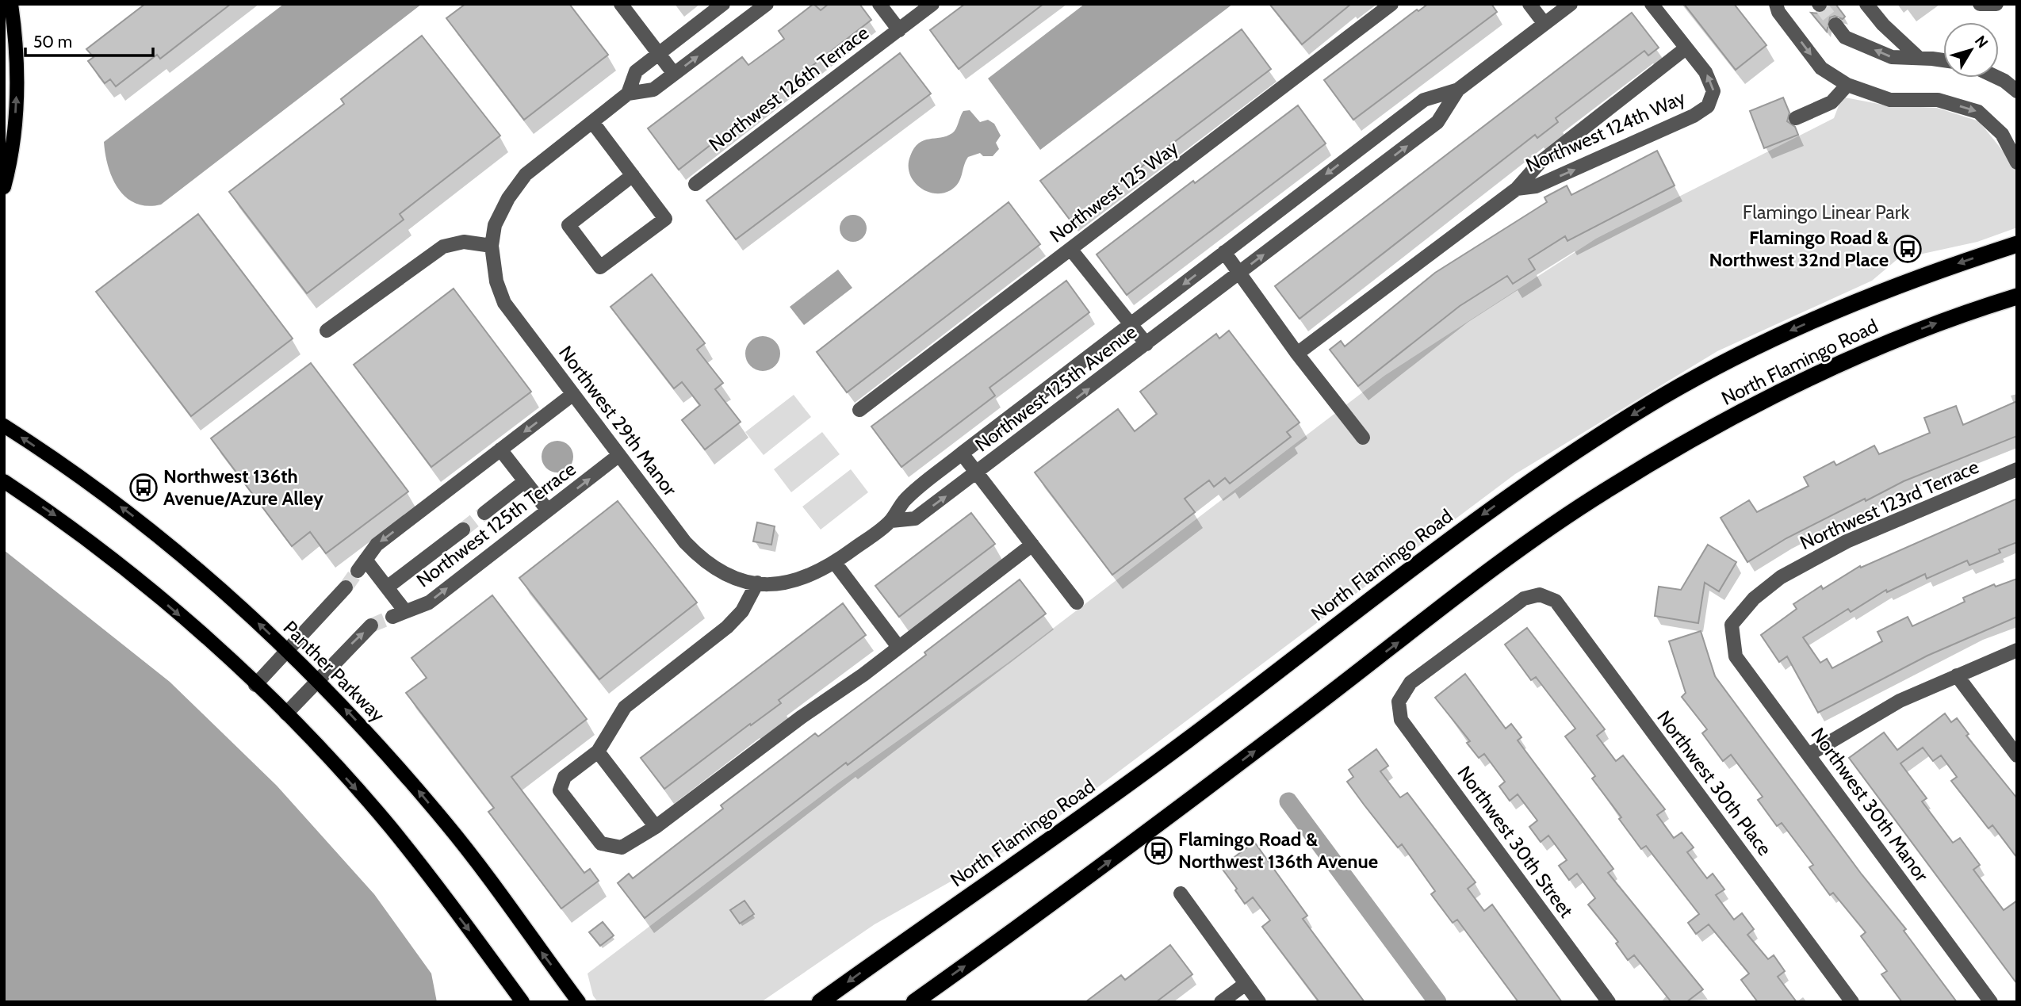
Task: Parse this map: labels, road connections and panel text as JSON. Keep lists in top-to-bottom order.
{
  "streets": {
    "highway": ["North Flamingo Road"],
    "main road": ["Panther Parkway"],
    "street": [
      "Northwest 126th Terrace",
      "Northwest 124th Way",
      "Northwest 125 Way",
      "Northwest 125th Avenue",
      "Northwest 29th Manor",
      "Northwest 123rd Terrace",
      "Northwest 125th Terrace",
      "Northwest 30th Place",
      "Northwest 30th Manor",
      "Northwest 30th Street"
    ]
  },
  "crossings": [
    ["Northwest 125th Avenue", "Northwest 29th Manor"],
    ["Northwest 29th Manor", "Northwest 125th Terrace"],
    ["Northwest 123rd Terrace", "Northwest 30th Manor"],
    ["Northwest 30th Place", "Northwest 30th Street"]
  ],
  "parks": ["Flamingo Linear Park"],
  "places": {
    "bus stop": ["Flamingo Road & Northwest 32nd Place", "Northwest 136th Avenue/Azure Alley", "Flamingo Road & Northwest 136th Avenue"]
  },
  "scale_bar": "50 m",
  "north": "top right"
}
